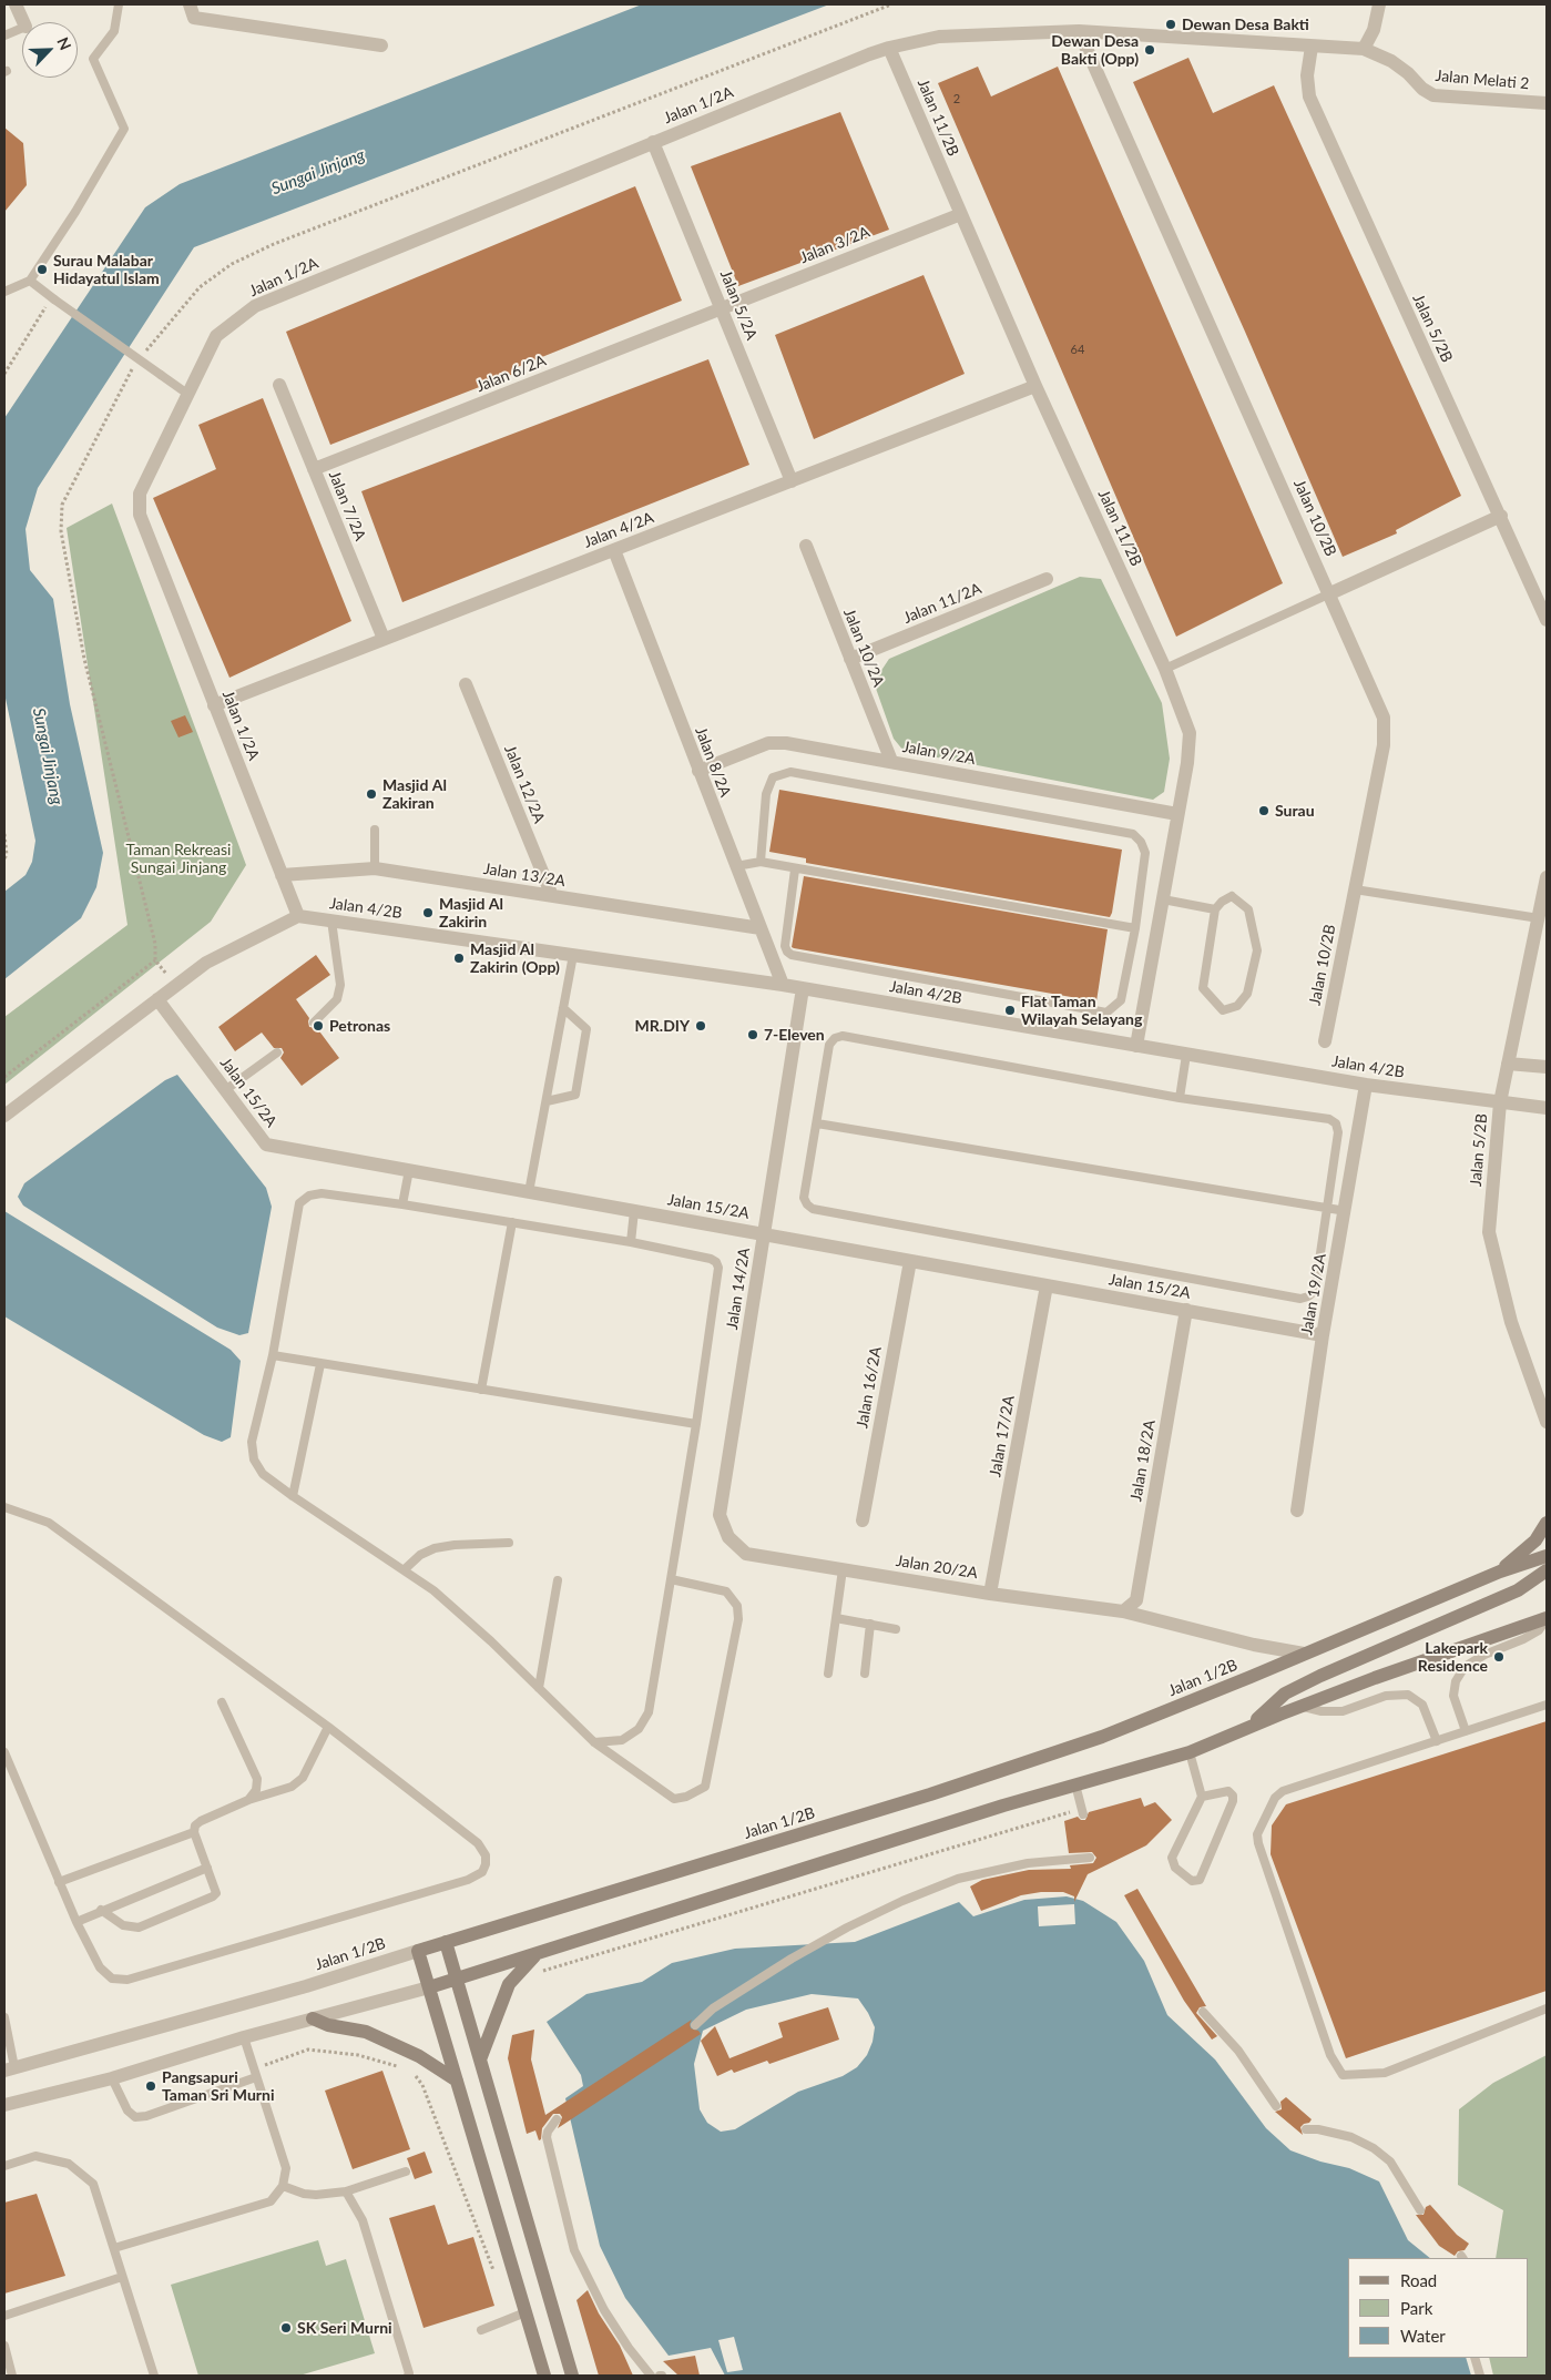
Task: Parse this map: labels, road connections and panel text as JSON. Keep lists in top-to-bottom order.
{
  "streets": {
    "street": [
      "Jalan Melati 2",
      "Jalan 1/2A",
      "Jalan 11/2B",
      "Jalan 3/2A",
      "Jalan 5/2A",
      "Jalan 5/2B",
      "Jalan 6/2A",
      "Jalan 7/2A",
      "Jalan 10/2B",
      "Jalan 4/2A",
      "Jalan 11/2A",
      "Jalan 10/2A",
      "Jalan 9/2A",
      "Jalan 8/2A",
      "Jalan 12/2A",
      "Jalan 13/2A",
      "Jalan 4/2B",
      "Jalan 15/2A",
      "Jalan 14/2A",
      "Jalan 19/2A",
      "Jalan 16/2A",
      "Jalan 17/2A",
      "Jalan 18/2A",
      "Jalan 20/2A",
      "Jalan 1/2B"
    ]
  },
  "crossings": [
    ["Jalan Melati 2", "Jalan 1/2A"],
    ["Jalan 1/2A", "Jalan 11/2B"],
    ["Jalan 1/2A", "Jalan 5/2A"],
    ["Jalan 1/2A", "Jalan 5/2B"],
    ["Jalan 1/2A", "Jalan 10/2B"],
    ["Jalan 1/2A", "Jalan 4/2A"],
    ["Jalan 1/2A", "Jalan 13/2A"],
    ["Jalan 1/2A", "Jalan 4/2B"],
    ["Jalan 11/2B", "Jalan 3/2A"],
    ["Jalan 11/2B", "Jalan 4/2A"],
    ["Jalan 11/2B", "Jalan 9/2A"],
    ["Jalan 11/2B", "Jalan 4/2B"],
    ["Jalan 3/2A", "Jalan 5/2A"],
    ["Jalan 3/2A", "Jalan 6/2A"],
    ["Jalan 5/2A", "Jalan 6/2A"],
    ["Jalan 5/2A", "Jalan 4/2A"],
    ["Jalan 5/2B", "Jalan 4/2B"],
    ["Jalan 6/2A", "Jalan 7/2A"],
    ["Jalan 7/2A", "Jalan 4/2A"],
    ["Jalan 4/2A", "Jalan 8/2A"],
    ["Jalan 11/2A", "Jalan 10/2A"],
    ["Jalan 10/2A", "Jalan 9/2A"],
    ["Jalan 9/2A", "Jalan 8/2A"],
    ["Jalan 8/2A", "Jalan 13/2A"],
    ["Jalan 8/2A", "Jalan 4/2B"],
    ["Jalan 12/2A", "Jalan 13/2A"],
    ["Jalan 4/2B", "Jalan 14/2A"],
    ["Jalan 4/2B", "Jalan 19/2A"],
    ["Jalan 15/2A", "Jalan 14/2A"],
    ["Jalan 15/2A", "Jalan 19/2A"],
    ["Jalan 15/2A", "Jalan 16/2A"],
    ["Jalan 15/2A", "Jalan 17/2A"],
    ["Jalan 15/2A", "Jalan 18/2A"],
    ["Jalan 14/2A", "Jalan 20/2A"],
    ["Jalan 17/2A", "Jalan 20/2A"],
    ["Jalan 18/2A", "Jalan 20/2A"],
    ["Jalan 20/2A", "Jalan 1/2B"]
  ],
  "water": ["Sungai Jinjang"],
  "parks": ["Taman Rekreasi Sungai Jinjang"],
  "places": [
    "Dewan Desa Bakti",
    "Dewan Desa Bakti (Opp)",
    "Surau Malabar Hidayatul Islam",
    "Masjid Al Zakiran",
    "Surau",
    "Masjid Al Zakirin",
    "Masjid Al Zakirin (Opp)",
    "Flat Taman Wilayah Selayang",
    "Petronas",
    "MR.DIY",
    "7-Eleven",
    "Lakepark Residence",
    "Pangsapuri Taman Sri Murni",
    "SK Seri Murni"
  ],
  "house_numbers": ["2", "64"],
  "legend": ["Road", "Park", "Water"],
  "north": "top right"
}
